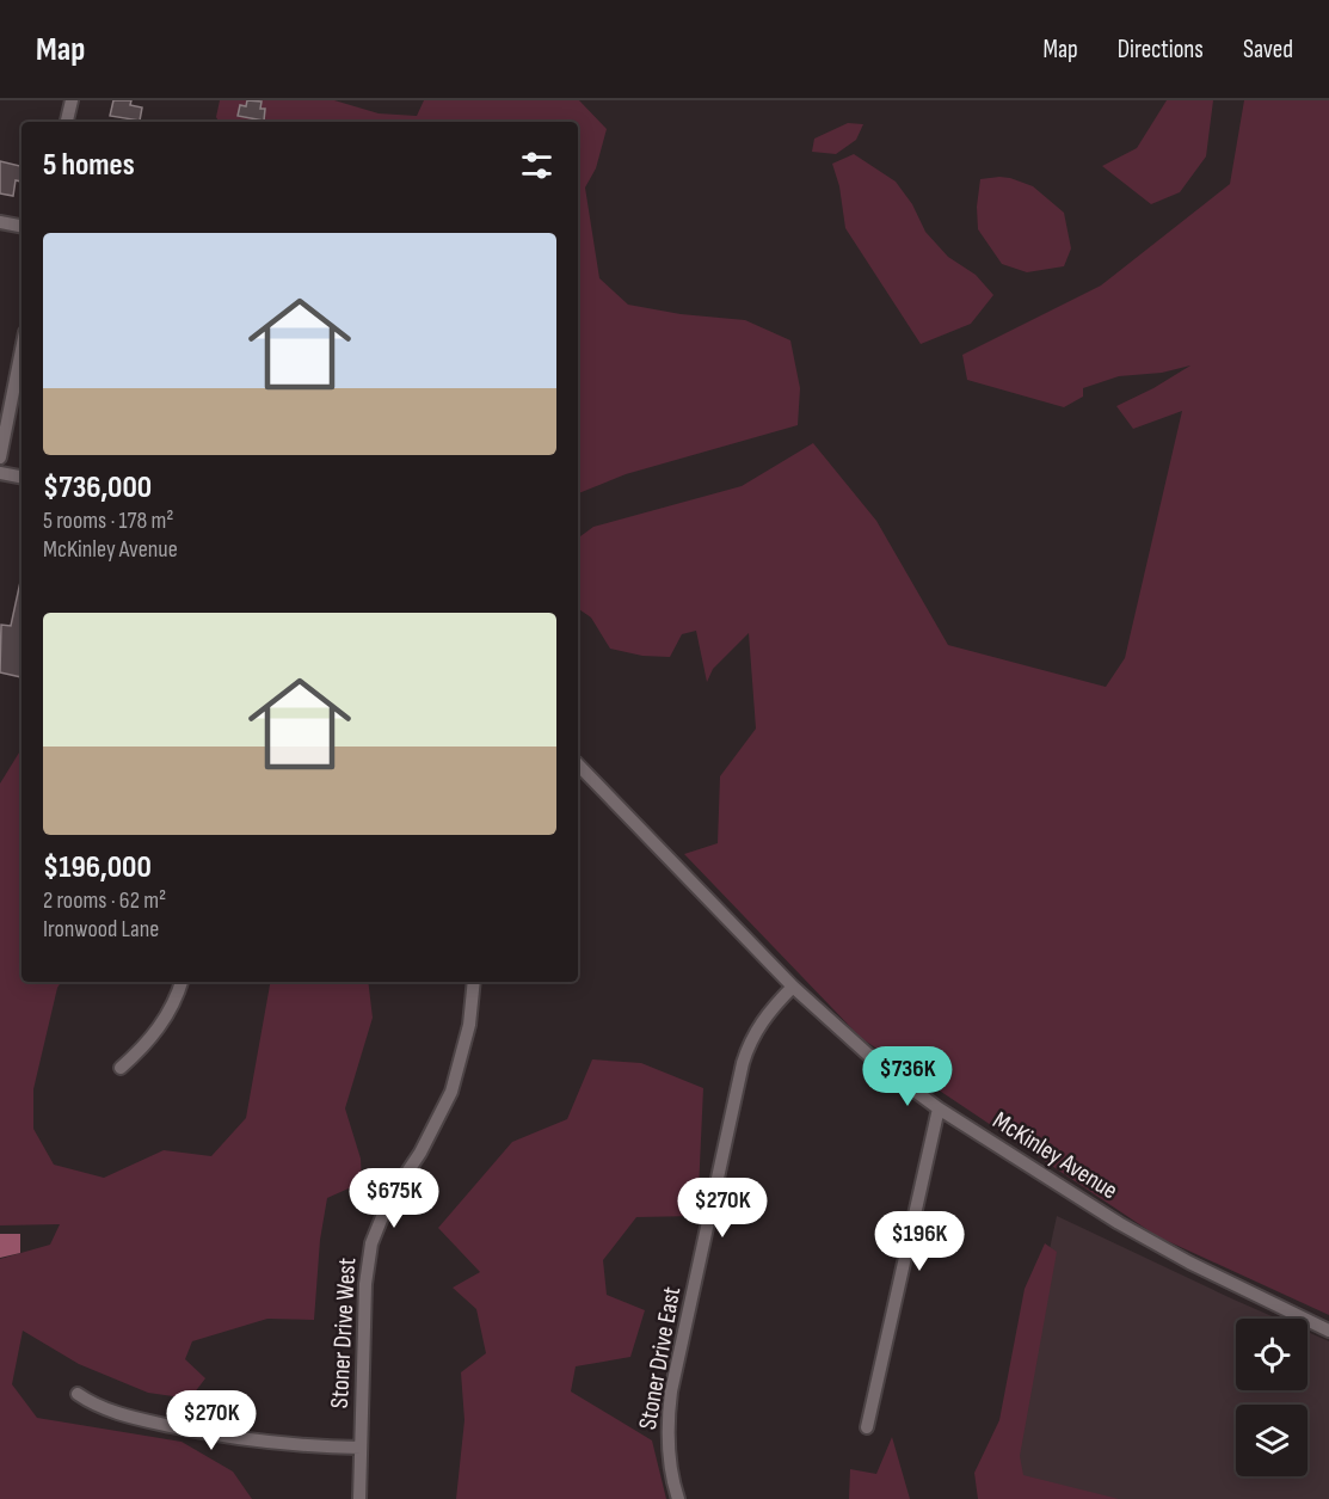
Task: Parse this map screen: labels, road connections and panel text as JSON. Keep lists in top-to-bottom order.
{
  "streets": {
    "street": ["McKinley Avenue", "Stoner Drive West", "Stoner Drive East"]
  },
  "crossings": [
    ["McKinley Avenue", "Stoner Drive East"]
  ],
  "page": {
    "header": "Map",
    "nav": ["Map", "Directions", "Saved"],
    "heading": "5 homes",
    "list": [
      {
        "name": "$736,000",
        "note": "5 rooms · 178 m² · McKinley Avenue"
      },
      {
        "name": "$196,000",
        "note": "2 rooms · 62 m² · Ironwood Lane"
      }
    ],
    "price": [
      "$736K",
      "$675K",
      "$270K",
      "$196K",
      "$270K"
    ]
  }
}
